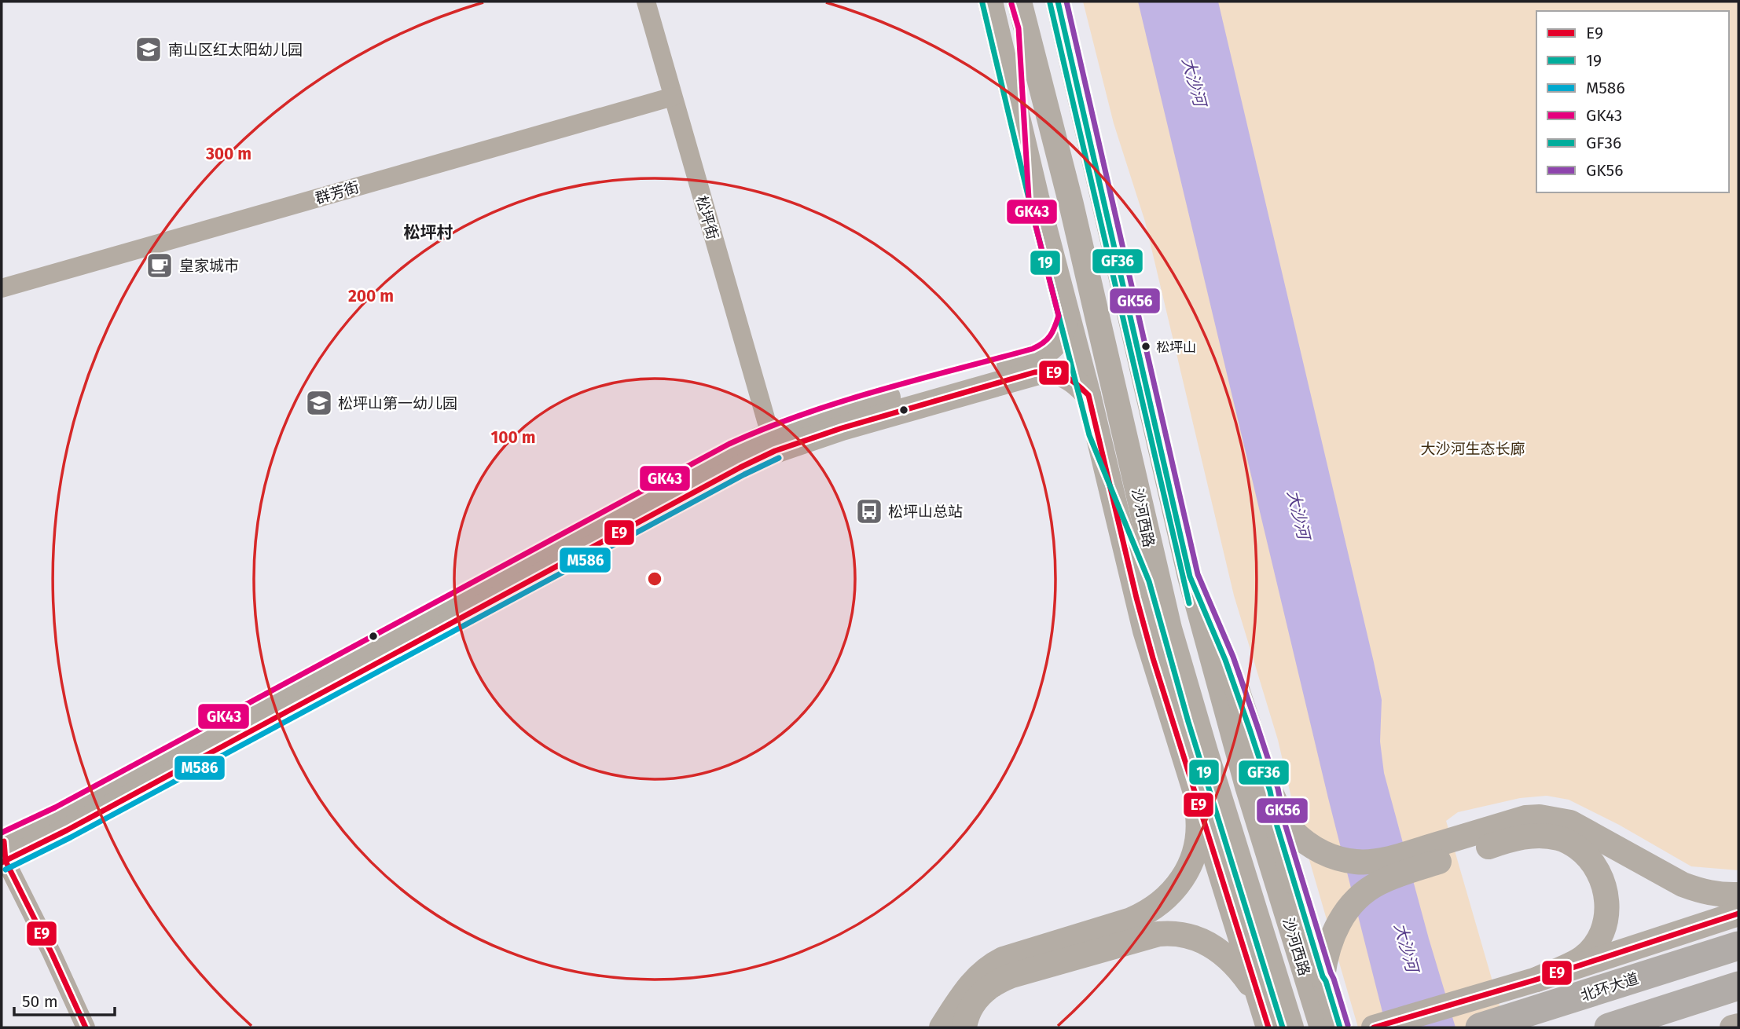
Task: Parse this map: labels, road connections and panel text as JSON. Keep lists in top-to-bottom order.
{
  "streets": {
    "highway": ["北环大道"],
    "main road": ["沙河西路"],
    "street": ["群芳街", "松坪街"]
  },
  "crossings": [
    ["群芳街", "松坪街"]
  ],
  "districts": ["松坪村"],
  "water": ["大沙河"],
  "parks": ["大沙河生态长廊"],
  "places": {
    "school or university": ["南山区红太阳幼儿园", "松坪山第一幼儿园"],
    "cafe": ["皇家城市"],
    "other": ["松坪山"],
    "bus stop": ["松坪山总站"]
  },
  "lines": [
    "transit line GF36",
    "transit line GK56",
    "transit line 19",
    "transit line GK43",
    "transit line E9",
    "transit line M586"
  ],
  "legend": [
    "E9",
    "19",
    "M586",
    "GK43",
    "GF36",
    "GK56"
  ],
  "scale_bar": "50 m",
  "rings": ["300 m", "200 m", "100 m"]
}
